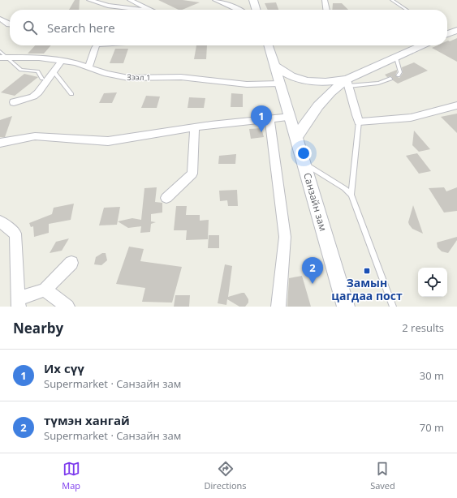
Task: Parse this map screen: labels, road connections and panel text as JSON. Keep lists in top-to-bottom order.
{
  "streets": {
    "main road": ["Санзайн зам"],
    "street": ["Зээл 1"]
  },
  "crossings": [
    ["Зээл 1", "Санзайн зам"]
  ],
  "places": {
    "transit": ["Замын цагдаа пост"]
  },
  "page": {
    "search": "Search here",
    "pins": ["1", "2"],
    "heading": ["Nearby", "2 results"],
    "list": [
      {
        "mark": "1",
        "name": "Их сүү",
        "note": "Supermarket · Санзайн зам",
        "value": "30 m"
      },
      {
        "mark": "2",
        "name": "түмэн хангай",
        "note": "Supermarket · Санзайн зам",
        "value": "70 m"
      }
    ],
    "nav": ["Map", "Directions", "Saved"]
  }
}
